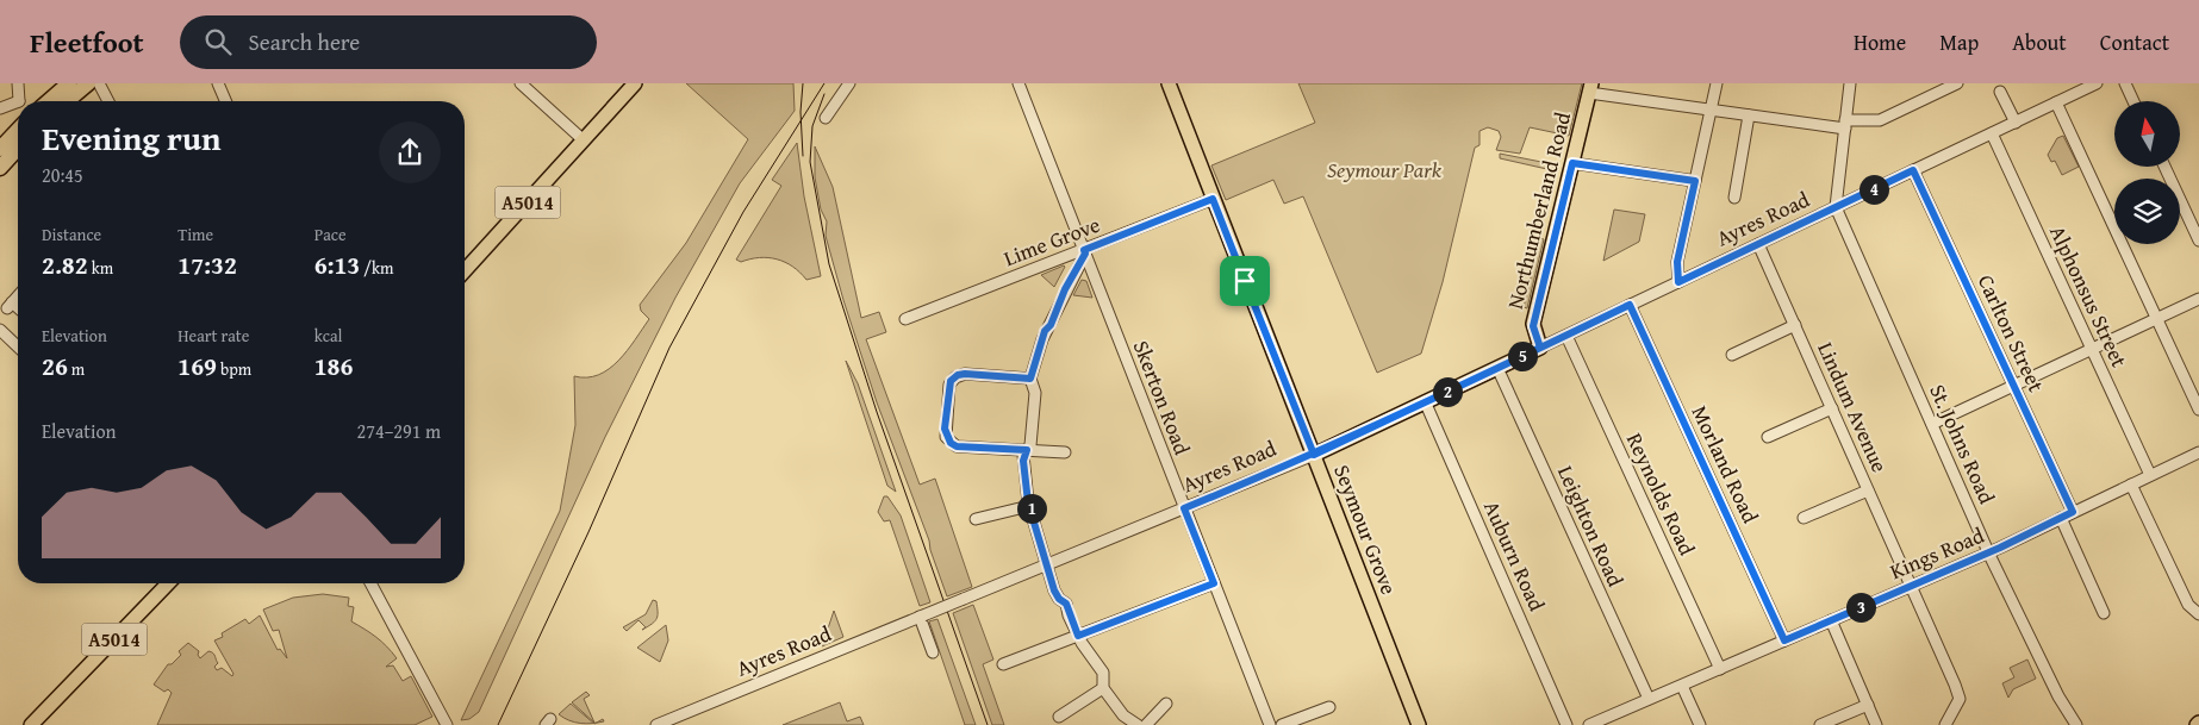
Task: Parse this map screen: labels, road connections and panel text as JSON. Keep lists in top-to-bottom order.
{
  "streets": {
    "main road": [
      "A5014",
      "Northumberland Road",
      "Ayres Road",
      "Seymour Grove"
    ],
    "street": [
      "Lime Grove",
      "Alphonsus Street",
      "Carlton Street",
      "Skerton Road",
      "Lindum Avenue",
      "St. Johns Road",
      "Morland Road",
      "Reynolds Road",
      "Leighton Road",
      "Kings Road",
      "Auburn Road"
    ]
  },
  "crossings": [
    ["Northumberland Road", "Ayres Road"],
    ["Ayres Road", "Alphonsus Street"],
    ["Ayres Road", "Carlton Street"],
    ["Ayres Road", "Skerton Road"],
    ["Ayres Road", "Lindum Avenue"],
    ["Ayres Road", "St. Johns Road"],
    ["Ayres Road", "Morland Road"],
    ["Ayres Road", "Reynolds Road"],
    ["Ayres Road", "Leighton Road"],
    ["Ayres Road", "Seymour Grove"],
    ["Ayres Road", "Auburn Road"],
    ["Lime Grove", "Skerton Road"],
    ["Lime Grove", "Seymour Grove"],
    ["Alphonsus Street", "Kings Road"],
    ["Carlton Street", "Kings Road"],
    ["Lindum Avenue", "Kings Road"],
    ["St. Johns Road", "Kings Road"],
    ["Morland Road", "Kings Road"],
    ["Reynolds Road", "Kings Road"],
    ["Leighton Road", "Kings Road"]
  ],
  "parks": ["Seymour Park"],
  "north": "top",
  "page": {
    "header": "Fleetfoot",
    "search": "Search here",
    "nav": [
      "Home",
      "Map",
      "About",
      "Contact"
    ],
    "heading": ["Evening run", "20:45"],
    "pins": [
      "4",
      "5",
      "2",
      "1",
      "3"
    ],
    "stats": [
      ["Distance", "2.82 km"],
      ["Time", "17:32"],
      ["Pace", "6:13 /km"],
      ["Elevation", "26 m"],
      ["Heart rate", "169 bpm"],
      ["kcal", "186"]
    ],
    "chart": ["Elevation", "274–291 m"]
  }
}
